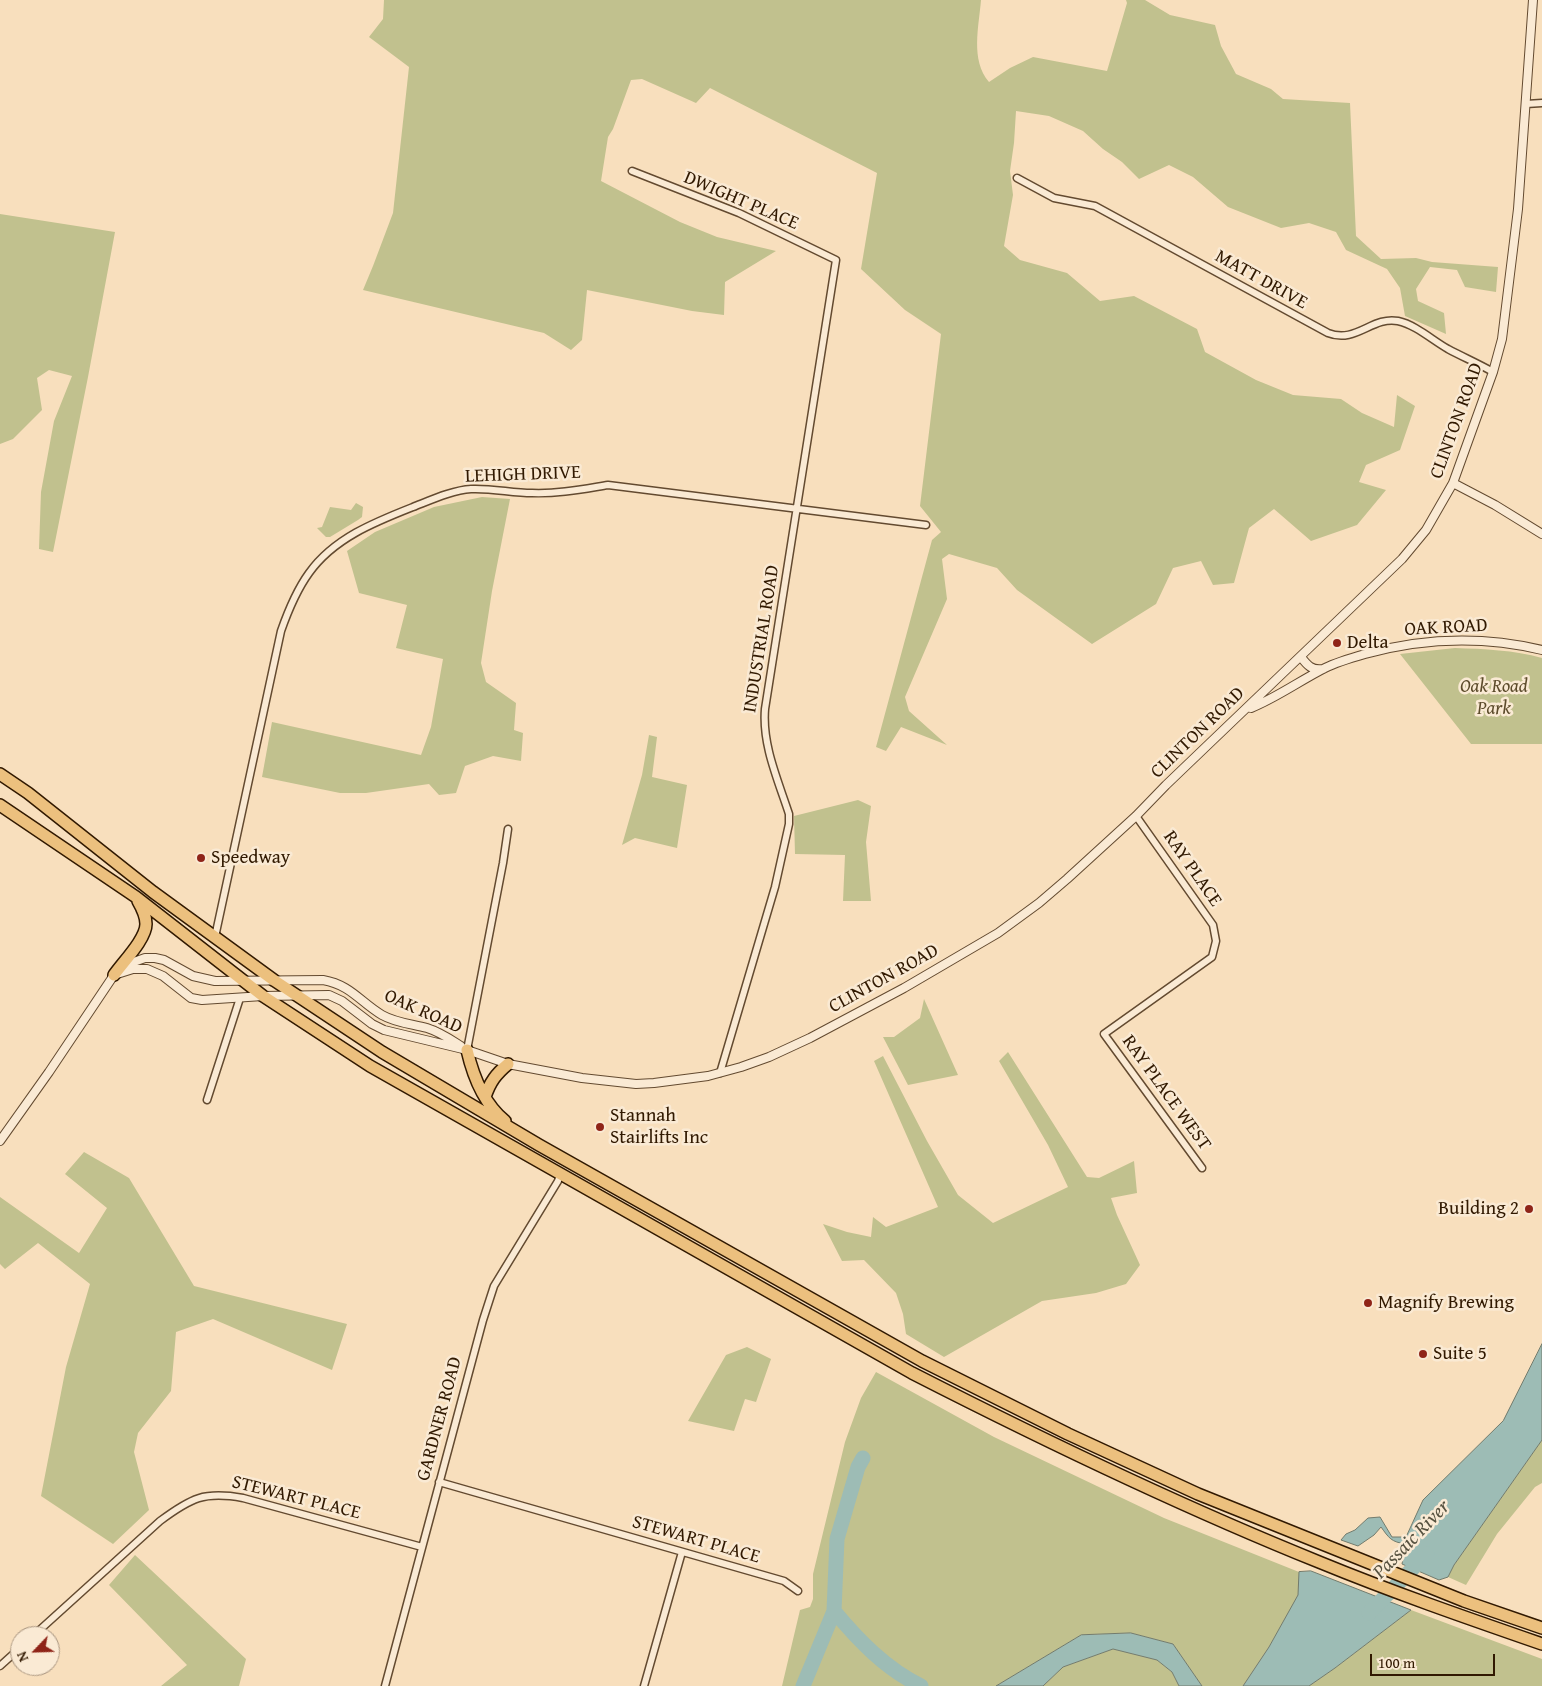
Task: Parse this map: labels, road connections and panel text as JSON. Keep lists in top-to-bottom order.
{
  "streets": {
    "street": [
      "DWIGHT PLACE",
      "MATT DRIVE",
      "CLINTON ROAD",
      "LEHIGH DRIVE",
      "OAK ROAD",
      "INDUSTRIAL ROAD",
      "RAY PLACE",
      "RAY PLACE WEST",
      "GARDNER ROAD",
      "STEWART PLACE"
    ]
  },
  "crossings": [
    ["DWIGHT PLACE", "INDUSTRIAL ROAD"],
    ["MATT DRIVE", "CLINTON ROAD"],
    ["CLINTON ROAD", "OAK ROAD"],
    ["CLINTON ROAD", "INDUSTRIAL ROAD"],
    ["CLINTON ROAD", "RAY PLACE"],
    ["LEHIGH DRIVE", "INDUSTRIAL ROAD"],
    ["RAY PLACE", "RAY PLACE WEST"],
    ["GARDNER ROAD", "STEWART PLACE"]
  ],
  "water": ["Passaic River"],
  "parks": ["Oak Road Park"],
  "places": [
    "Delta",
    "Speedway",
    "Stannah Stairlifts Inc",
    "Building 2",
    "Magnify Brewing",
    "Suite 5"
  ],
  "scale_bar": "100 m",
  "north": "bottom left"
}
